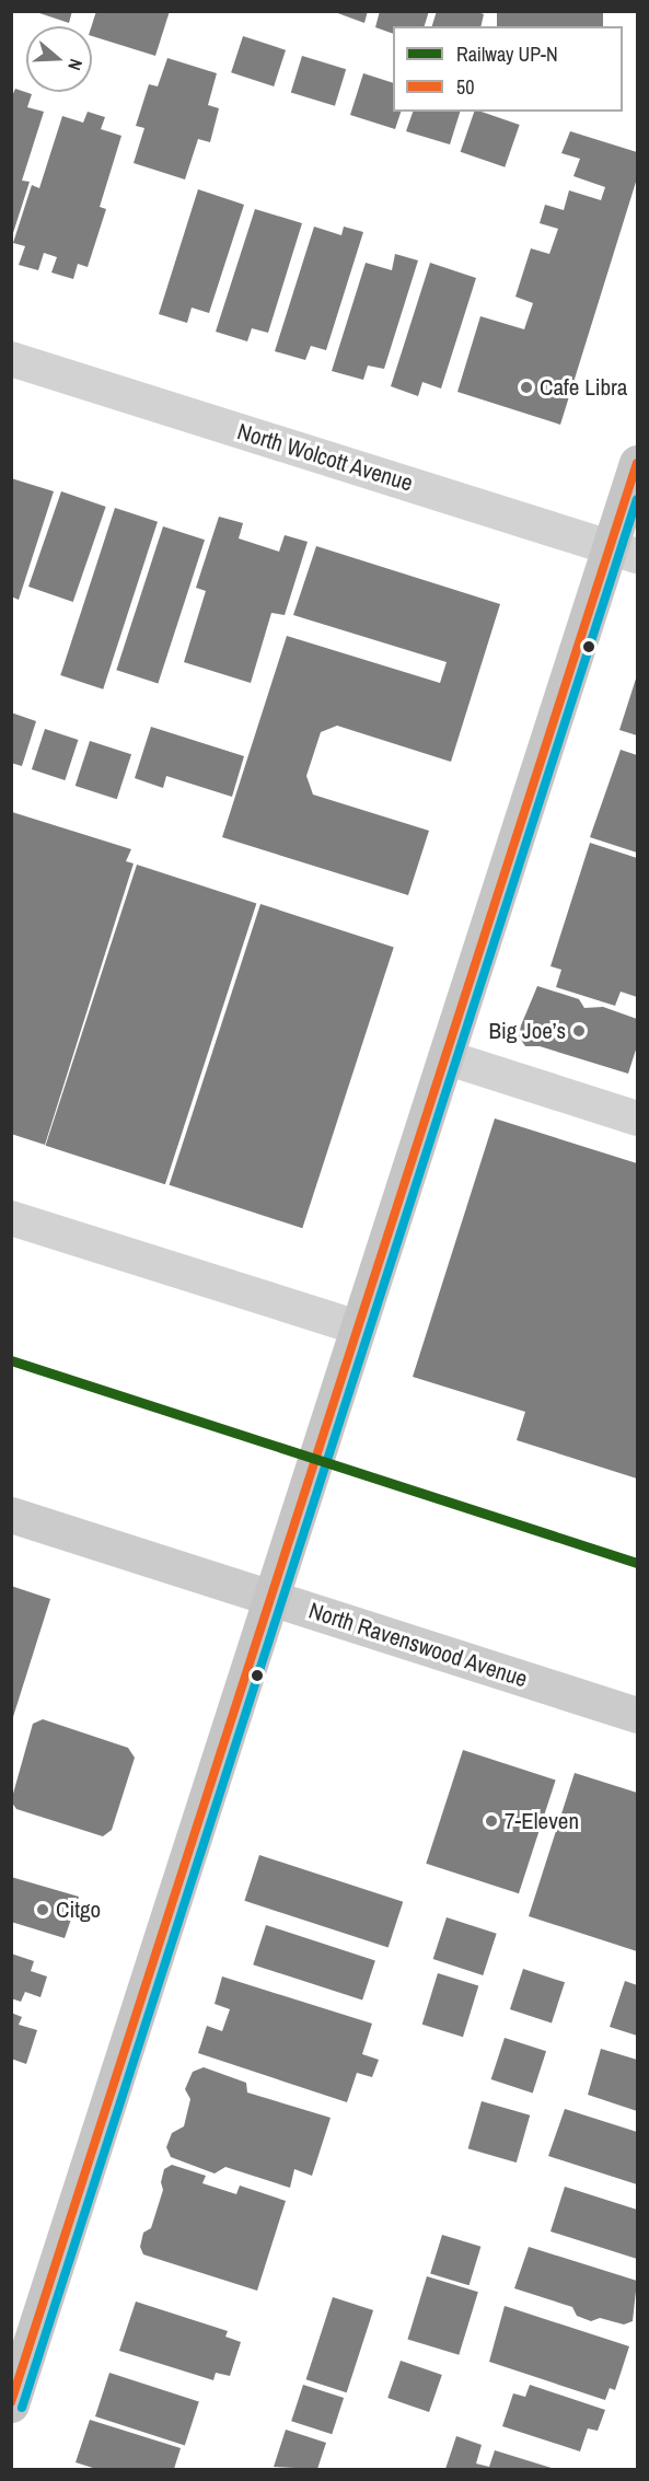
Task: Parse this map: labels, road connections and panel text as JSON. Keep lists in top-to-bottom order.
{
  "streets": {
    "street": ["North Wolcott Avenue", "North Ravenswood Avenue"]
  },
  "places": [
    "Cafe Libra",
    "Big Joe’s",
    "7-Eleven",
    "Citgo"
  ],
  "lines": ["transit line 50", "rail line UP-N"],
  "legend": ["Railway UP-N", "50"],
  "north": "right"
}
